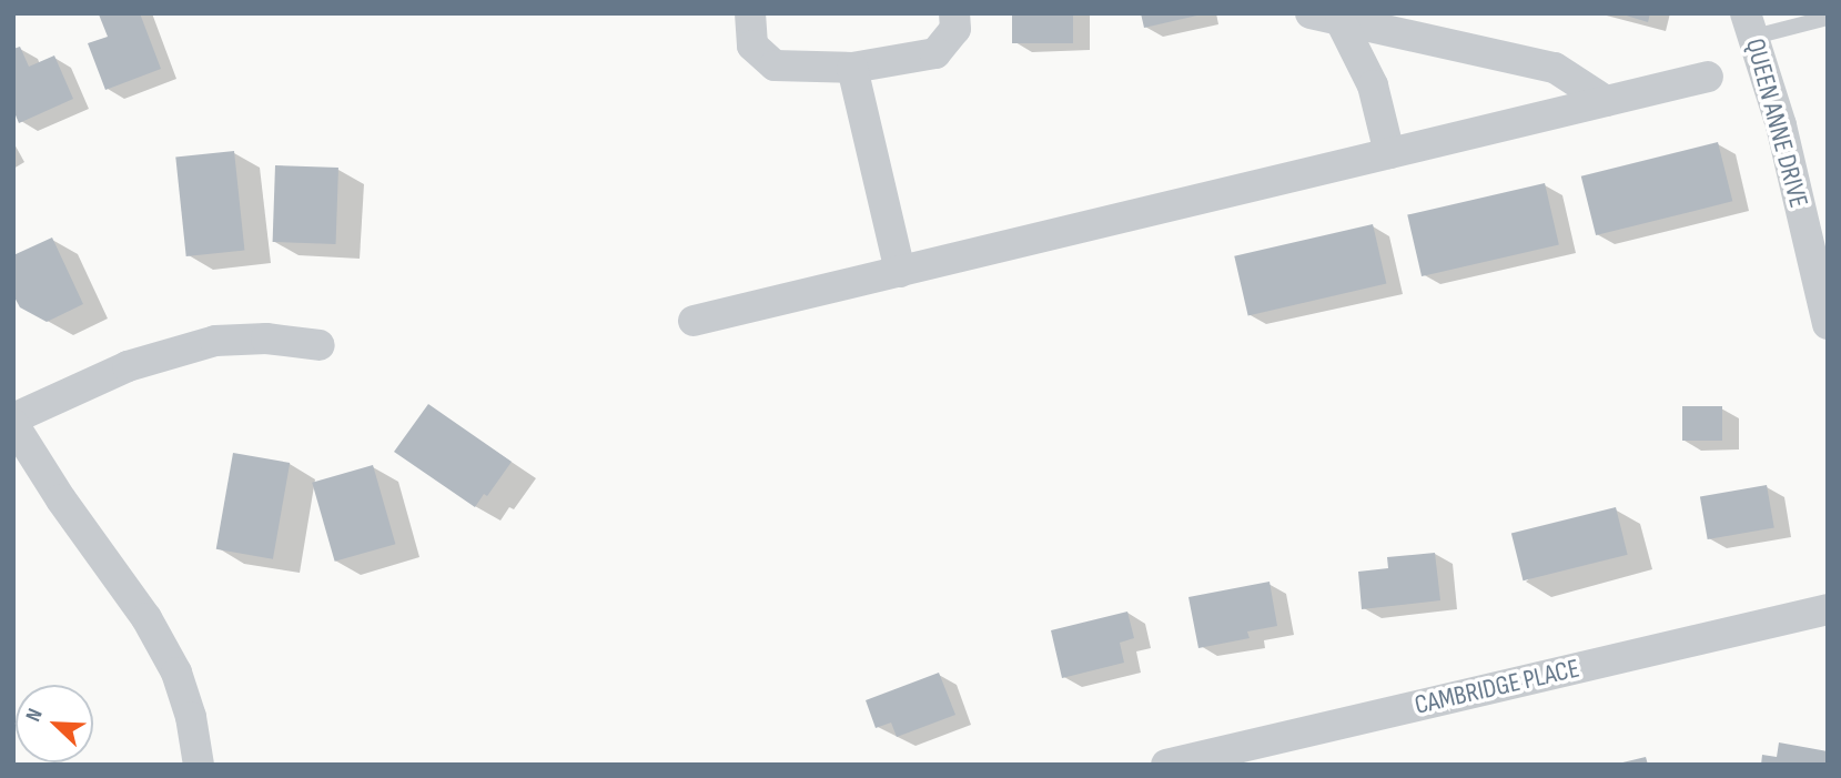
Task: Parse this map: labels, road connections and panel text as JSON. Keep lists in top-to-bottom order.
{
  "streets": {
    "street": ["QUEEN ANNE DRIVE", "CAMBRIDGE PLACE"]
  },
  "north": "top left"
}
